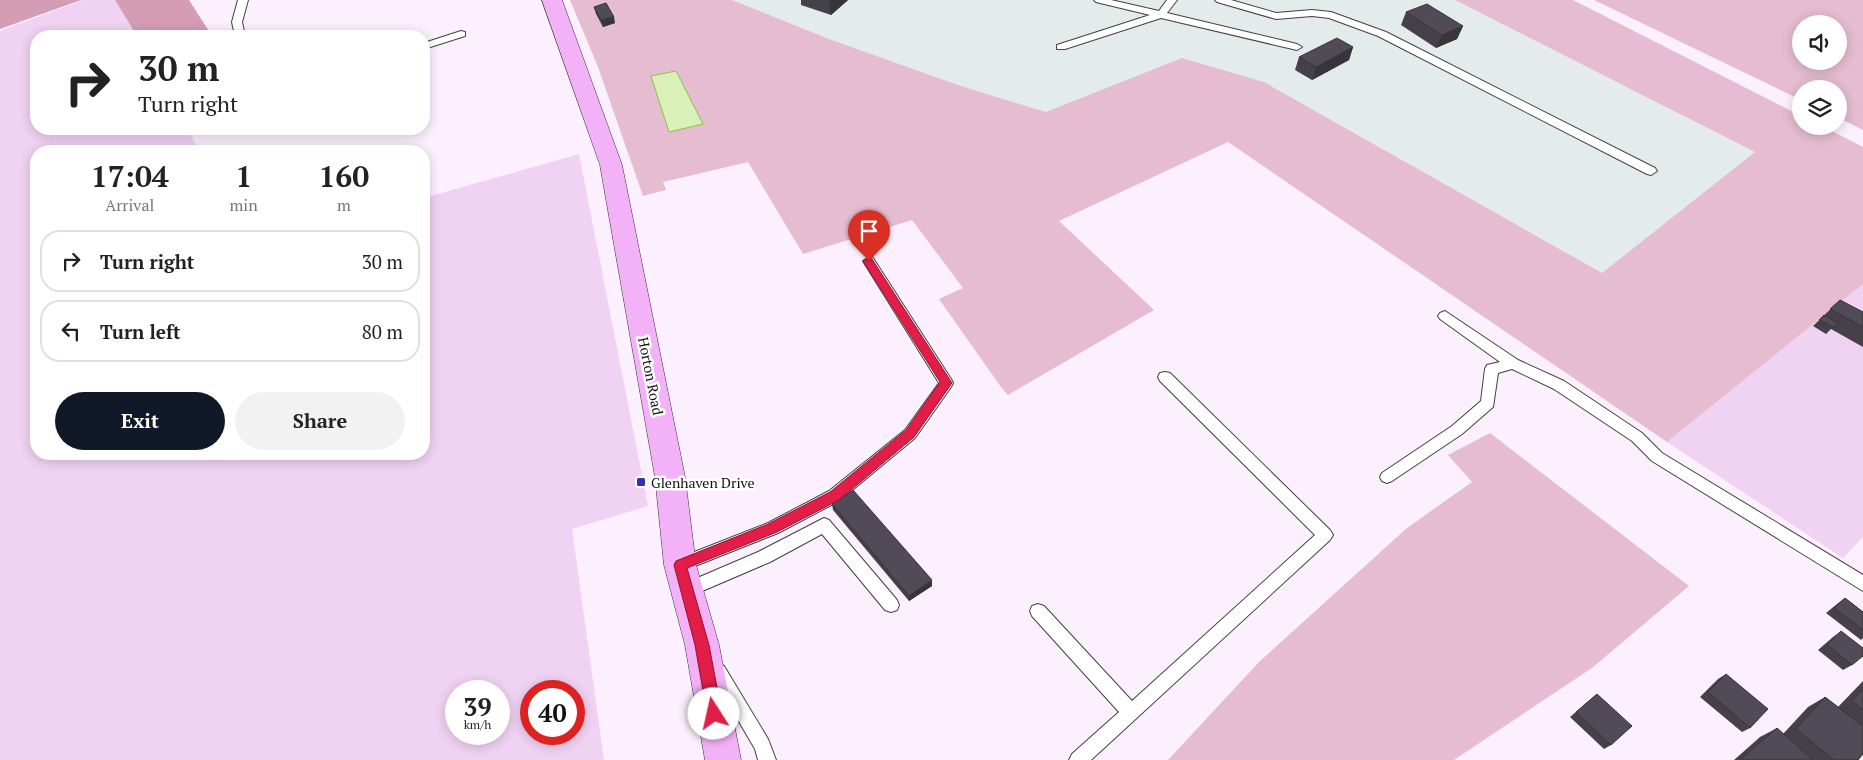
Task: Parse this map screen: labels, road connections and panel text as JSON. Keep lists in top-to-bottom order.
{
  "streets": {
    "street": ["Horton Road"]
  },
  "places": {
    "transit": ["Glenhaven Drive"]
  },
  "page": {
    "turn": ["30 m", "Turn right"],
    "eta": [
      "17:04",
      "Arrival",
      "1",
      "min",
      "160",
      "m"
    ],
    "list": [
      {
        "name": "Turn right",
        "value": "30 m"
      },
      {
        "name": "Turn left",
        "value": "80 m"
      }
    ],
    "buttons": ["Exit", "Share"],
    "speed": "39 km/h",
    "limit": "40"
  }
}
